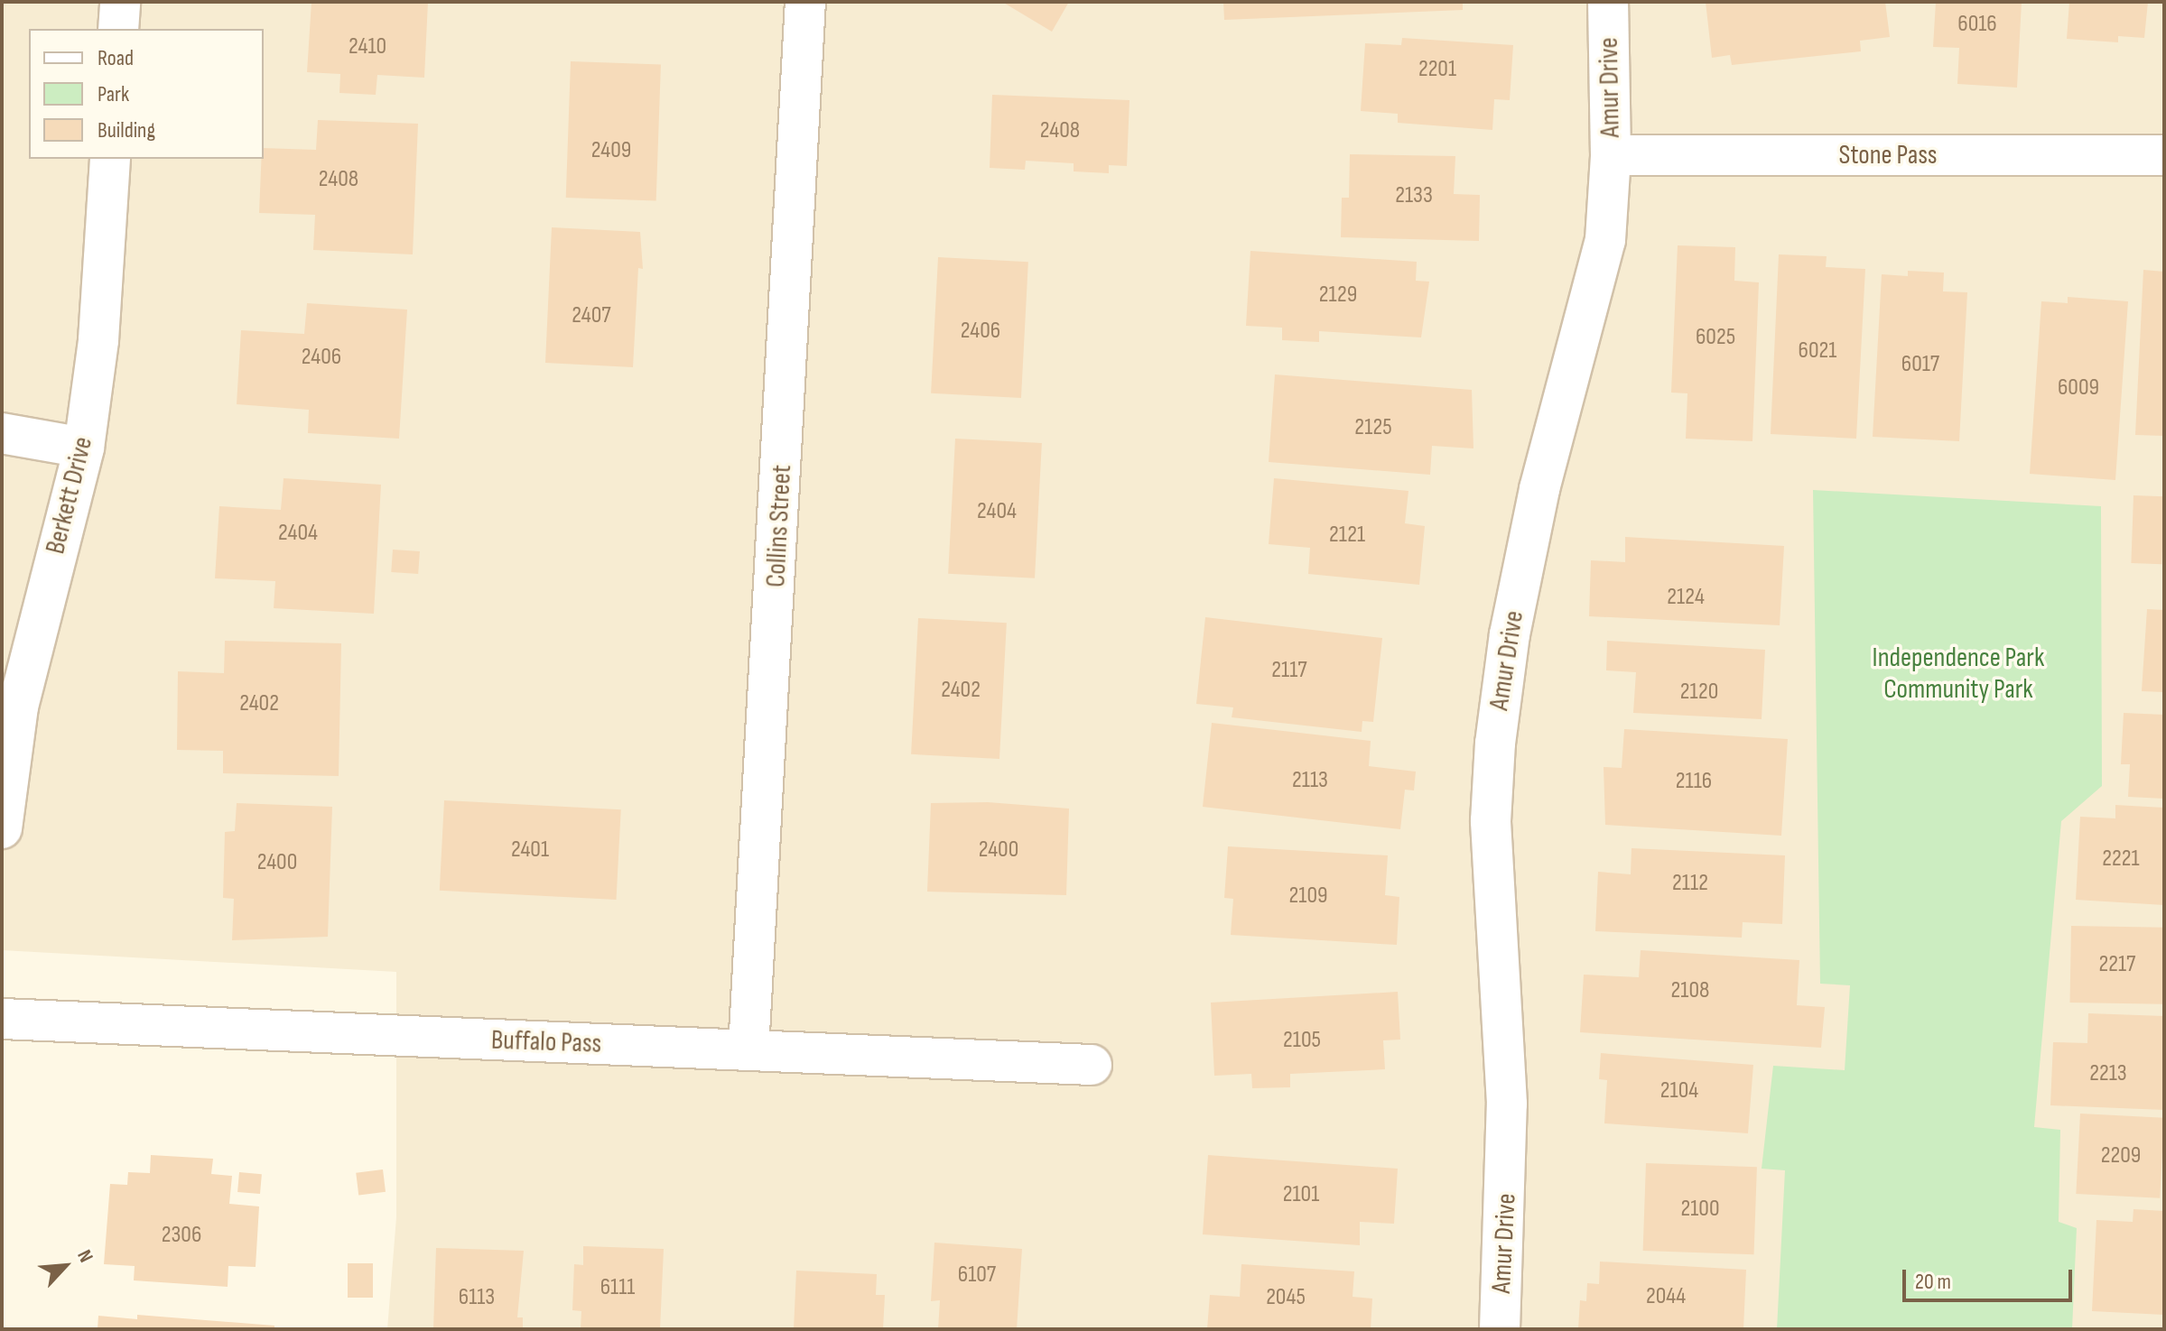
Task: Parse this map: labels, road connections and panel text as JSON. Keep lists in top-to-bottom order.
{
  "streets": {
    "street": [
      "Amur Drive",
      "Stone Pass",
      "Berkett Drive",
      "Collins Street",
      "Buffalo Pass"
    ]
  },
  "crossings": [
    ["Amur Drive", "Stone Pass"],
    ["Collins Street", "Buffalo Pass"]
  ],
  "parks": ["Independence Park Community Park"],
  "house_numbers": [
    "6016",
    "2410",
    "2201",
    "2408",
    "2409",
    "2408",
    "2133",
    "2129",
    "2407",
    "2406",
    "6025",
    "6021",
    "2406",
    "6017",
    "6009",
    "2125",
    "2404",
    "2404",
    "2121",
    "2124",
    "2117",
    "2402",
    "2120",
    "2402",
    "2113",
    "2116",
    "2401",
    "2400",
    "2221",
    "2400",
    "2112",
    "2109",
    "2217",
    "2108",
    "2105",
    "2213",
    "2104",
    "2209",
    "2101",
    "2100",
    "2306",
    "6107",
    "6111",
    "2044",
    "6113",
    "2045"
  ],
  "legend": ["Road", "Park", "Building"],
  "scale_bar": "20 m",
  "north": "top right"
}
